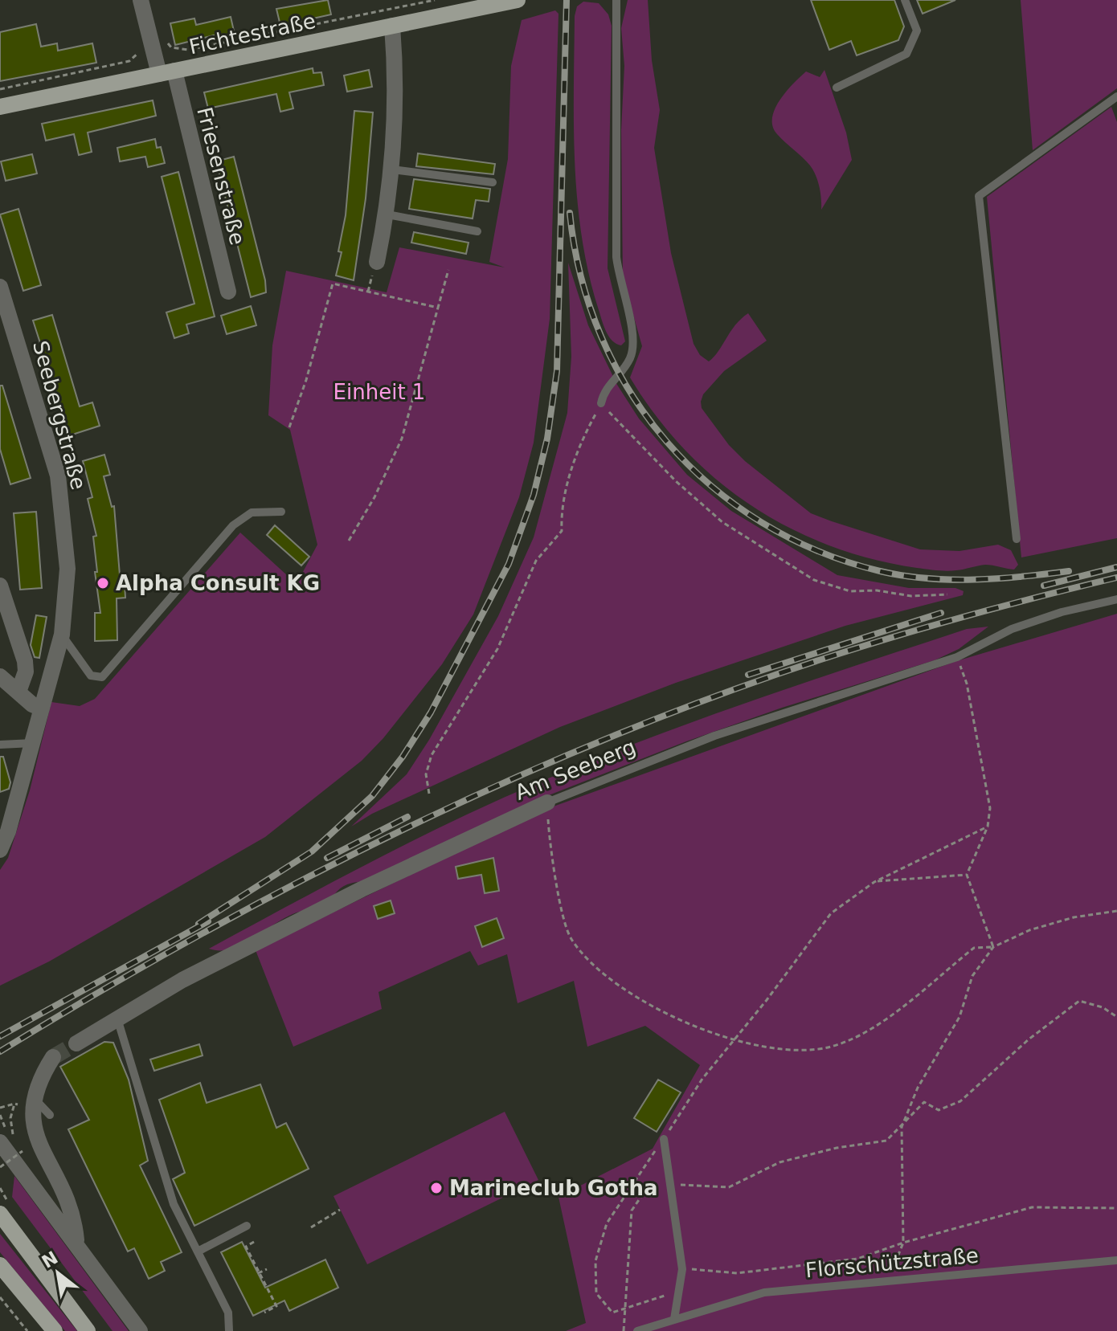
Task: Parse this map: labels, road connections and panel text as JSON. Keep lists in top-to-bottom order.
{
  "streets": {
    "main road": ["Fichtestraße"],
    "street": ["Friesenstraße", "Seebergstraße", "Am Seeberg"],
    "lane": ["Florschützstraße"]
  },
  "crossings": [
    ["Fichtestraße", "Friesenstraße"]
  ],
  "parks": ["Einheit 1"],
  "places": ["Alpha Consult KG", "Marineclub Gotha"],
  "north": "top left"
}
